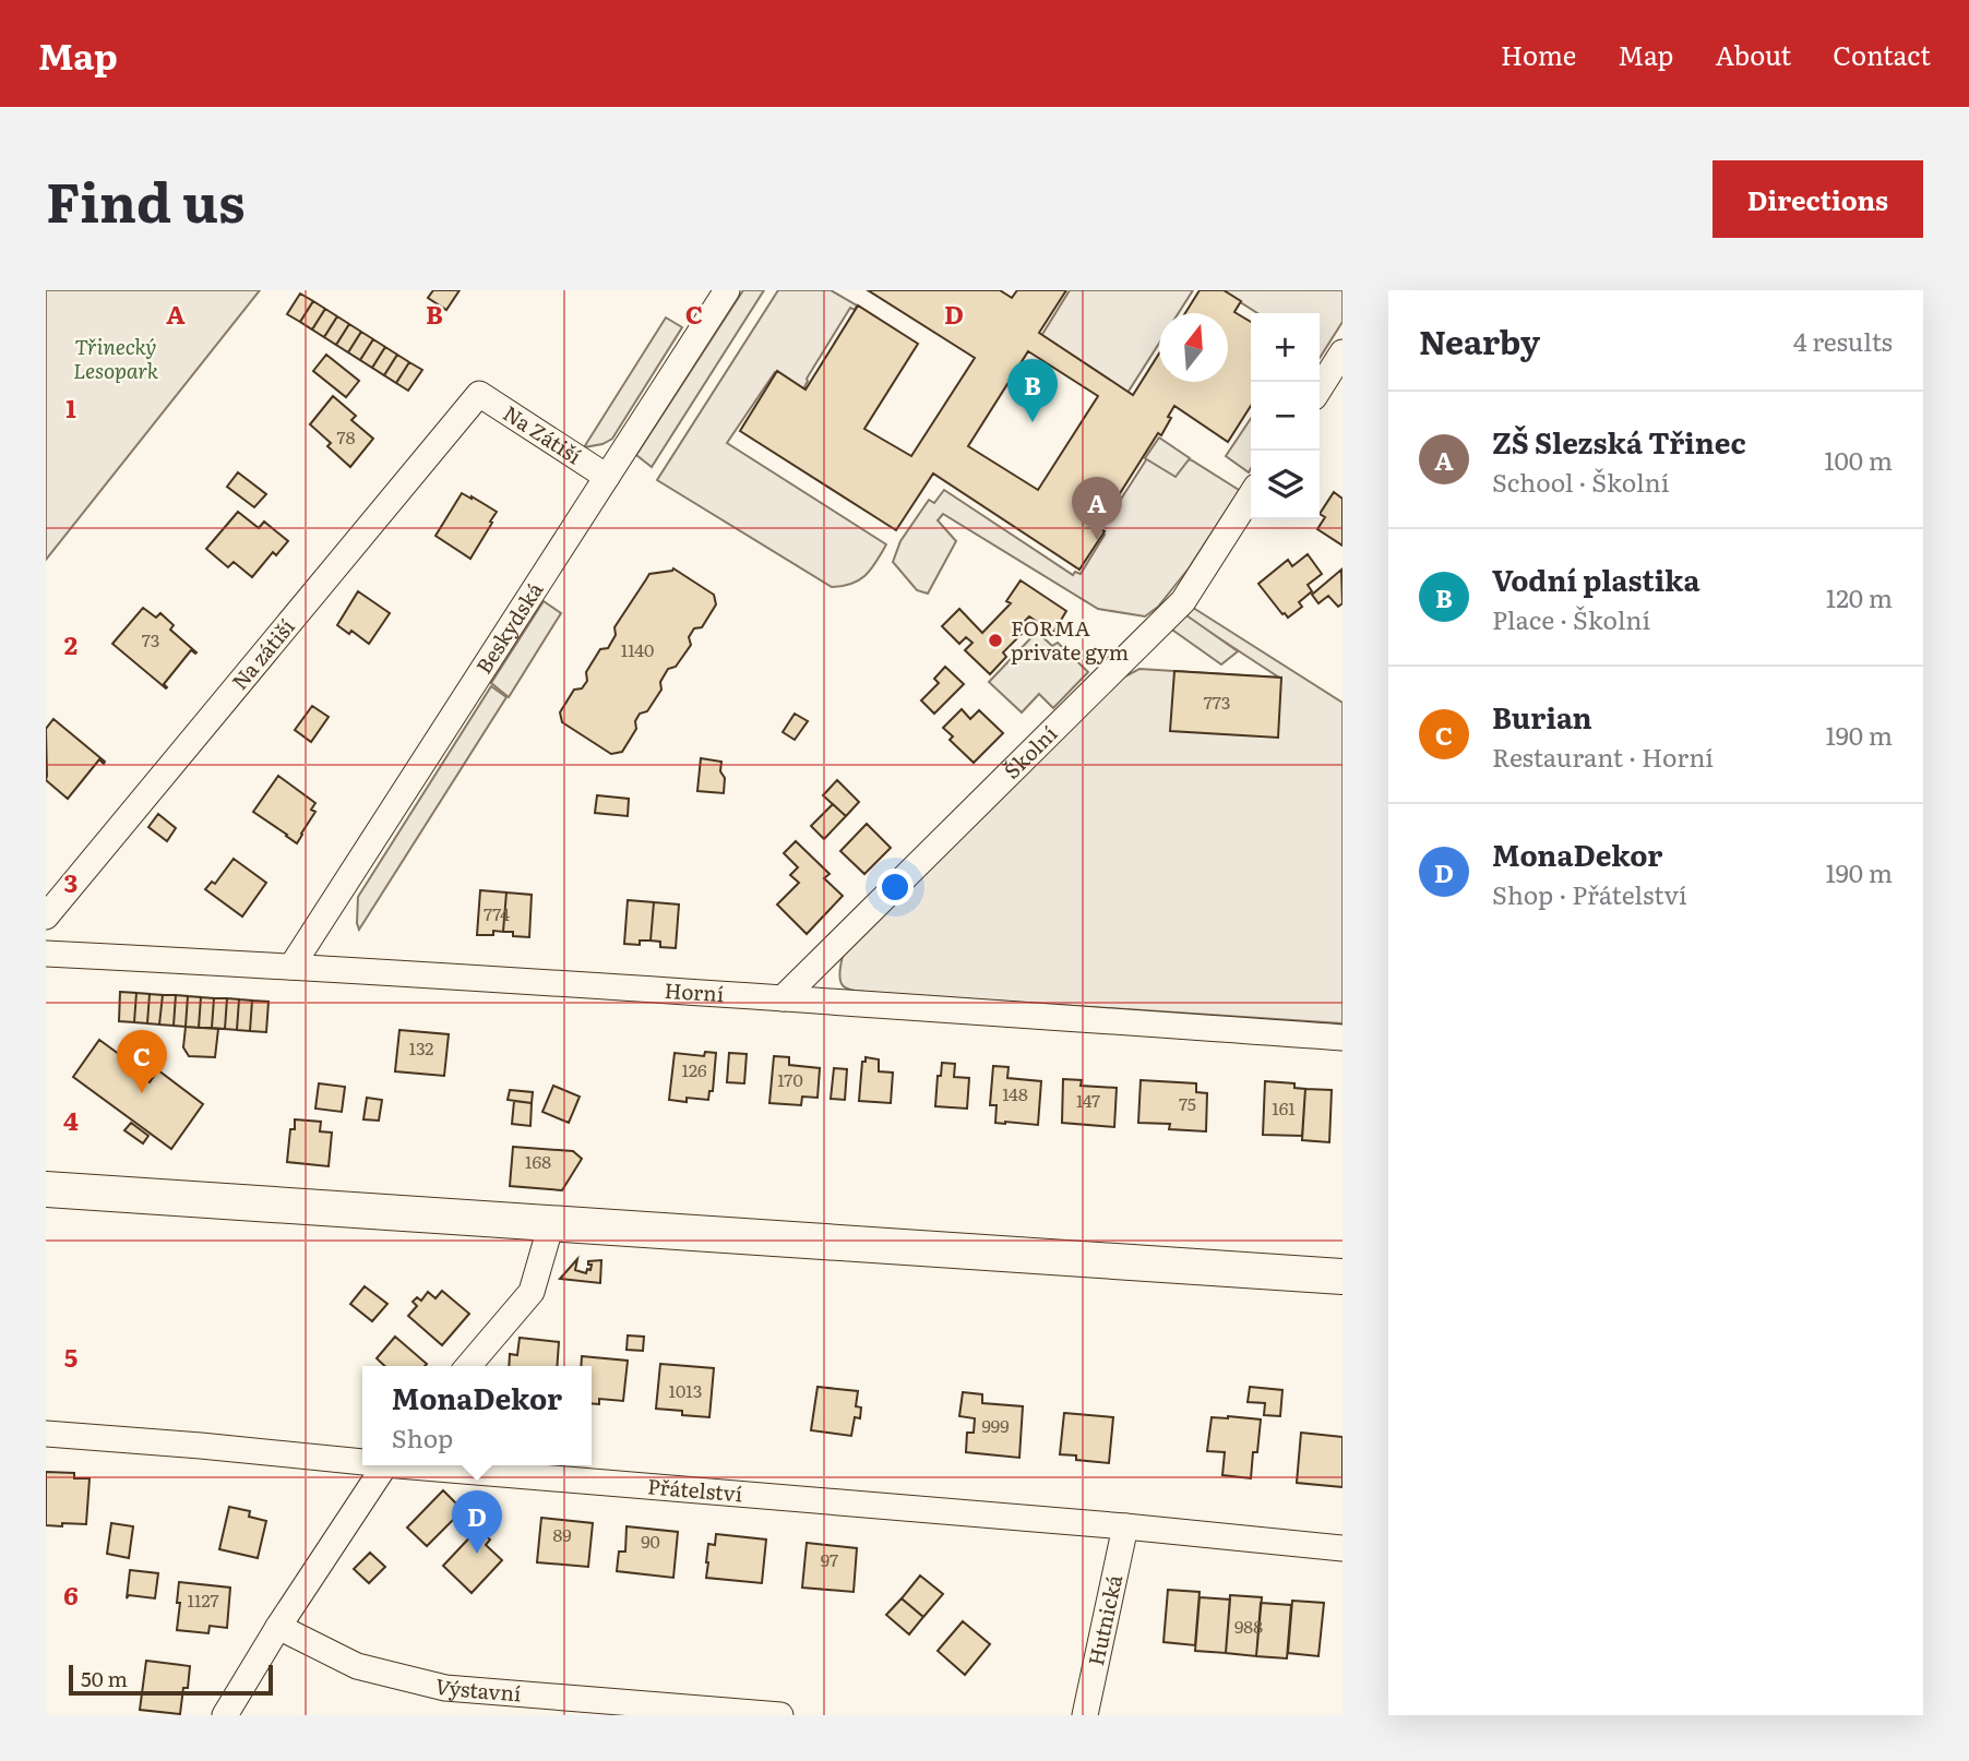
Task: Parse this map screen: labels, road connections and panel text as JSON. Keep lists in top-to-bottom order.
{
  "streets": {
    "street": [
      "Na Zátiší",
      "Beskydská",
      "Na zátiší",
      "Školní",
      "Horní",
      "Přátelství",
      "Hutnická",
      "Výstavní"
    ]
  },
  "crossings": [
    ["Na Zátiší", "Beskydská"],
    ["Na Zátiší", "Na zátiší"],
    ["Beskydská", "Horní"],
    ["Školní", "Horní"],
    ["Přátelství", "Hutnická"]
  ],
  "parks": ["Třinecký Lesopark"],
  "places": ["FORMA private gym"],
  "house_numbers": [
    "78",
    "73",
    "1140",
    "773",
    "774",
    "132",
    "126",
    "170",
    "148",
    "147",
    "75",
    "161",
    "168",
    "1013",
    "999",
    "89",
    "90",
    "97",
    "1127",
    "988"
  ],
  "scale_bar": "50 m",
  "north": "top",
  "page": {
    "header": "Map",
    "nav": [
      "Home",
      "Map",
      "About",
      "Contact"
    ],
    "title": "Find us",
    "buttons": "Directions",
    "heading": ["Nearby", "4 results"],
    "map_buttons": ["+", "−"],
    "pins": [
      "B",
      "A",
      "C",
      "D"
    ],
    "list": [
      {
        "mark": "A",
        "name": "ZŠ Slezská Třinec",
        "note": "School · Školní",
        "value": "100 m"
      },
      {
        "mark": "B",
        "name": "Vodní plastika",
        "note": "Place · Školní",
        "value": "120 m"
      },
      {
        "mark": "C",
        "name": "Burian",
        "note": "Restaurant · Horní",
        "value": "190 m"
      },
      {
        "mark": "D",
        "name": "MonaDekor",
        "note": "Shop · Přátelství",
        "value": "190 m"
      }
    ],
    "popup": ["MonaDekor", "Shop"],
    "scale": "50 m"
  },
  "grid": {
    "columns": [
      "A",
      "B",
      "C",
      "D"
    ],
    "rows": [
      "1",
      "2",
      "3",
      "4",
      "5",
      "6"
    ]
  }
}
